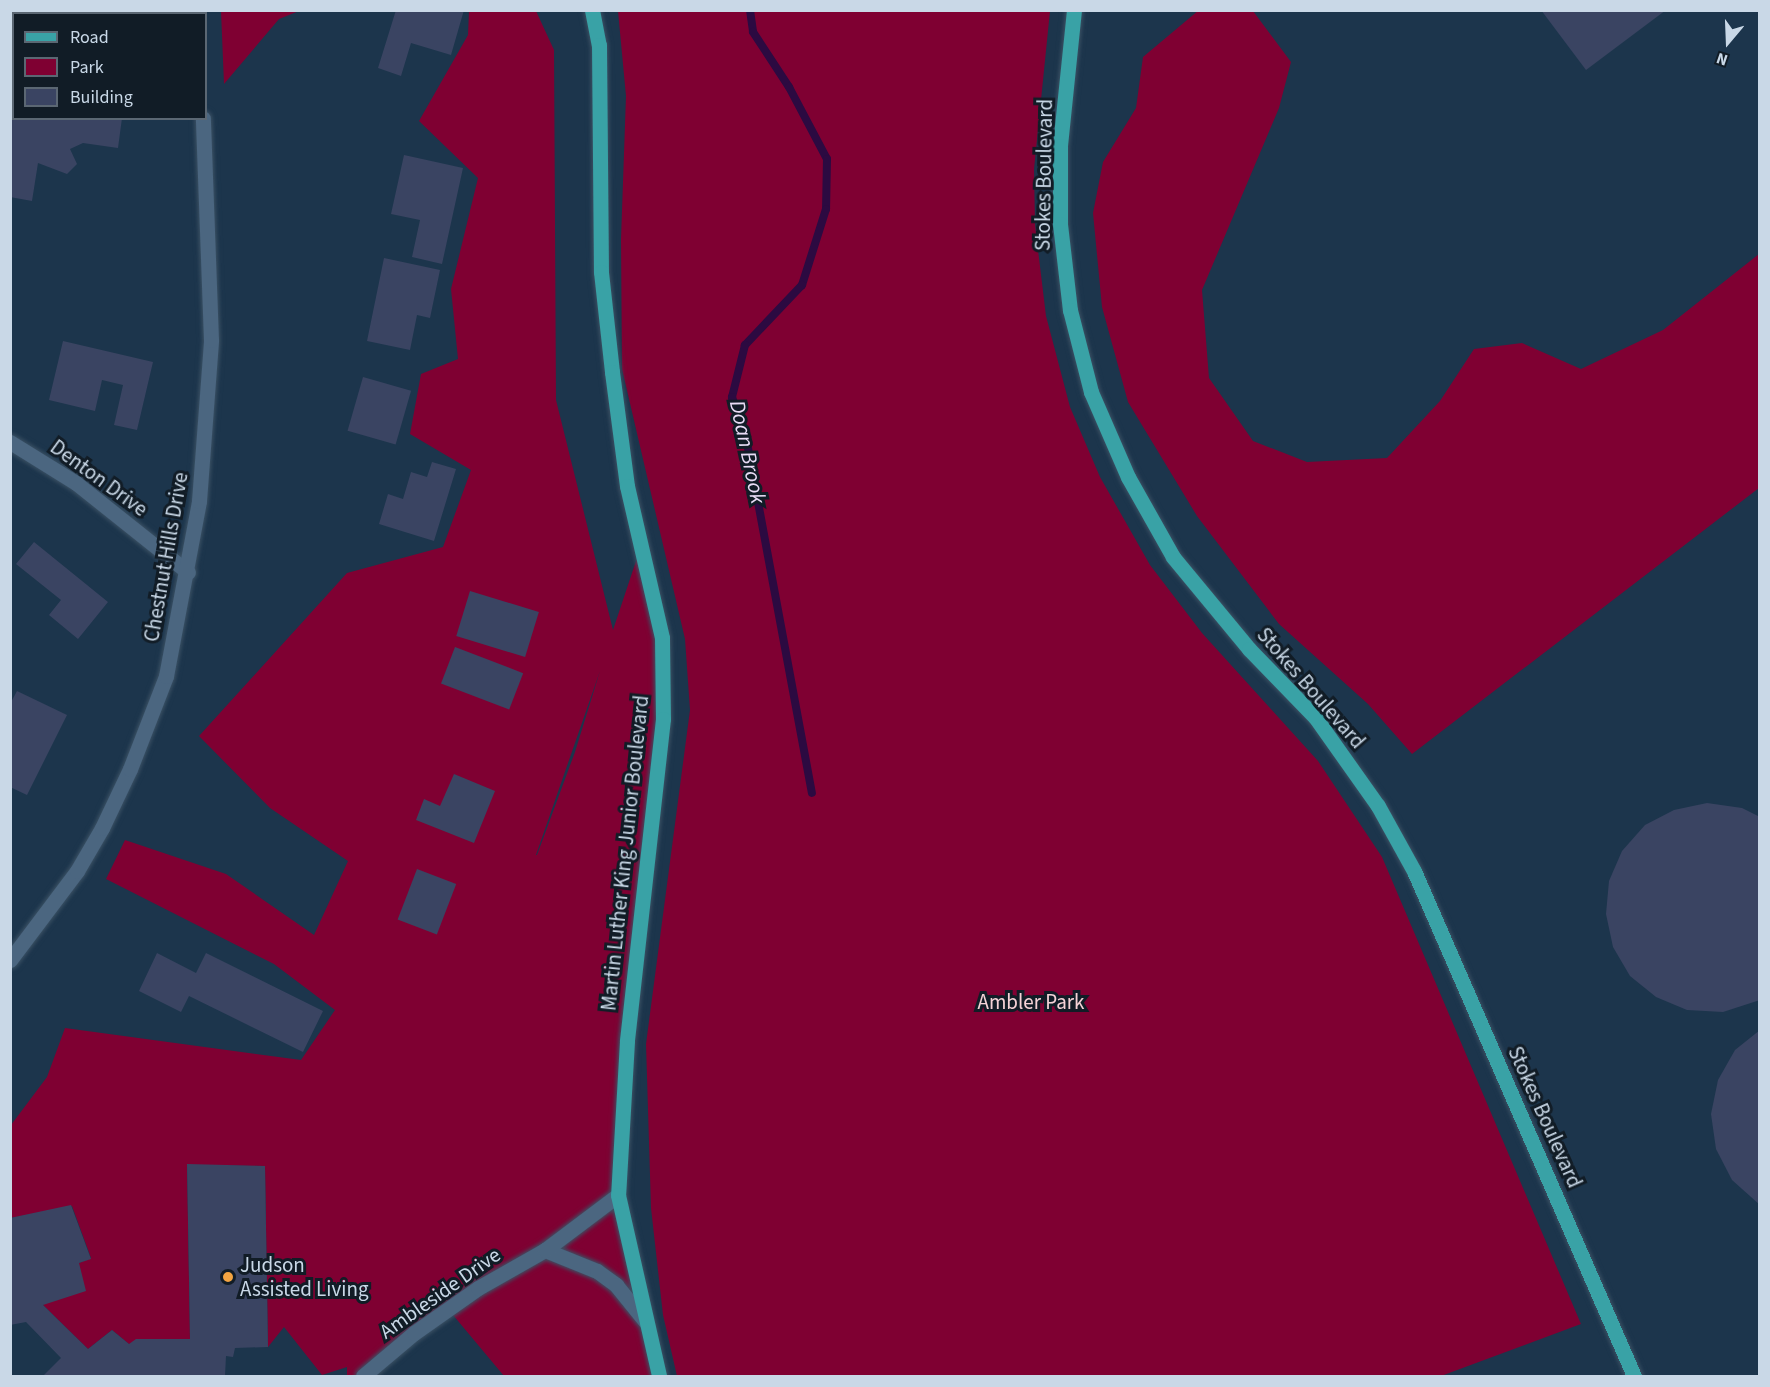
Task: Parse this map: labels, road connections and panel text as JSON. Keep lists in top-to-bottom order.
{
  "streets": {
    "main road": ["Stokes Boulevard", "Martin Luther King Junior Boulevard"],
    "street": ["Denton Drive", "Chestnut Hills Drive", "Ambleside Drive"]
  },
  "crossings": [
    ["Denton Drive", "Chestnut Hills Drive"],
    ["Martin Luther King Junior Boulevard", "Ambleside Drive"]
  ],
  "water": ["Doan Brook"],
  "parks": ["Ambler Park"],
  "places": ["Judson Assisted Living"],
  "legend": ["Road", "Park", "Building"],
  "north": "bottom"
}
